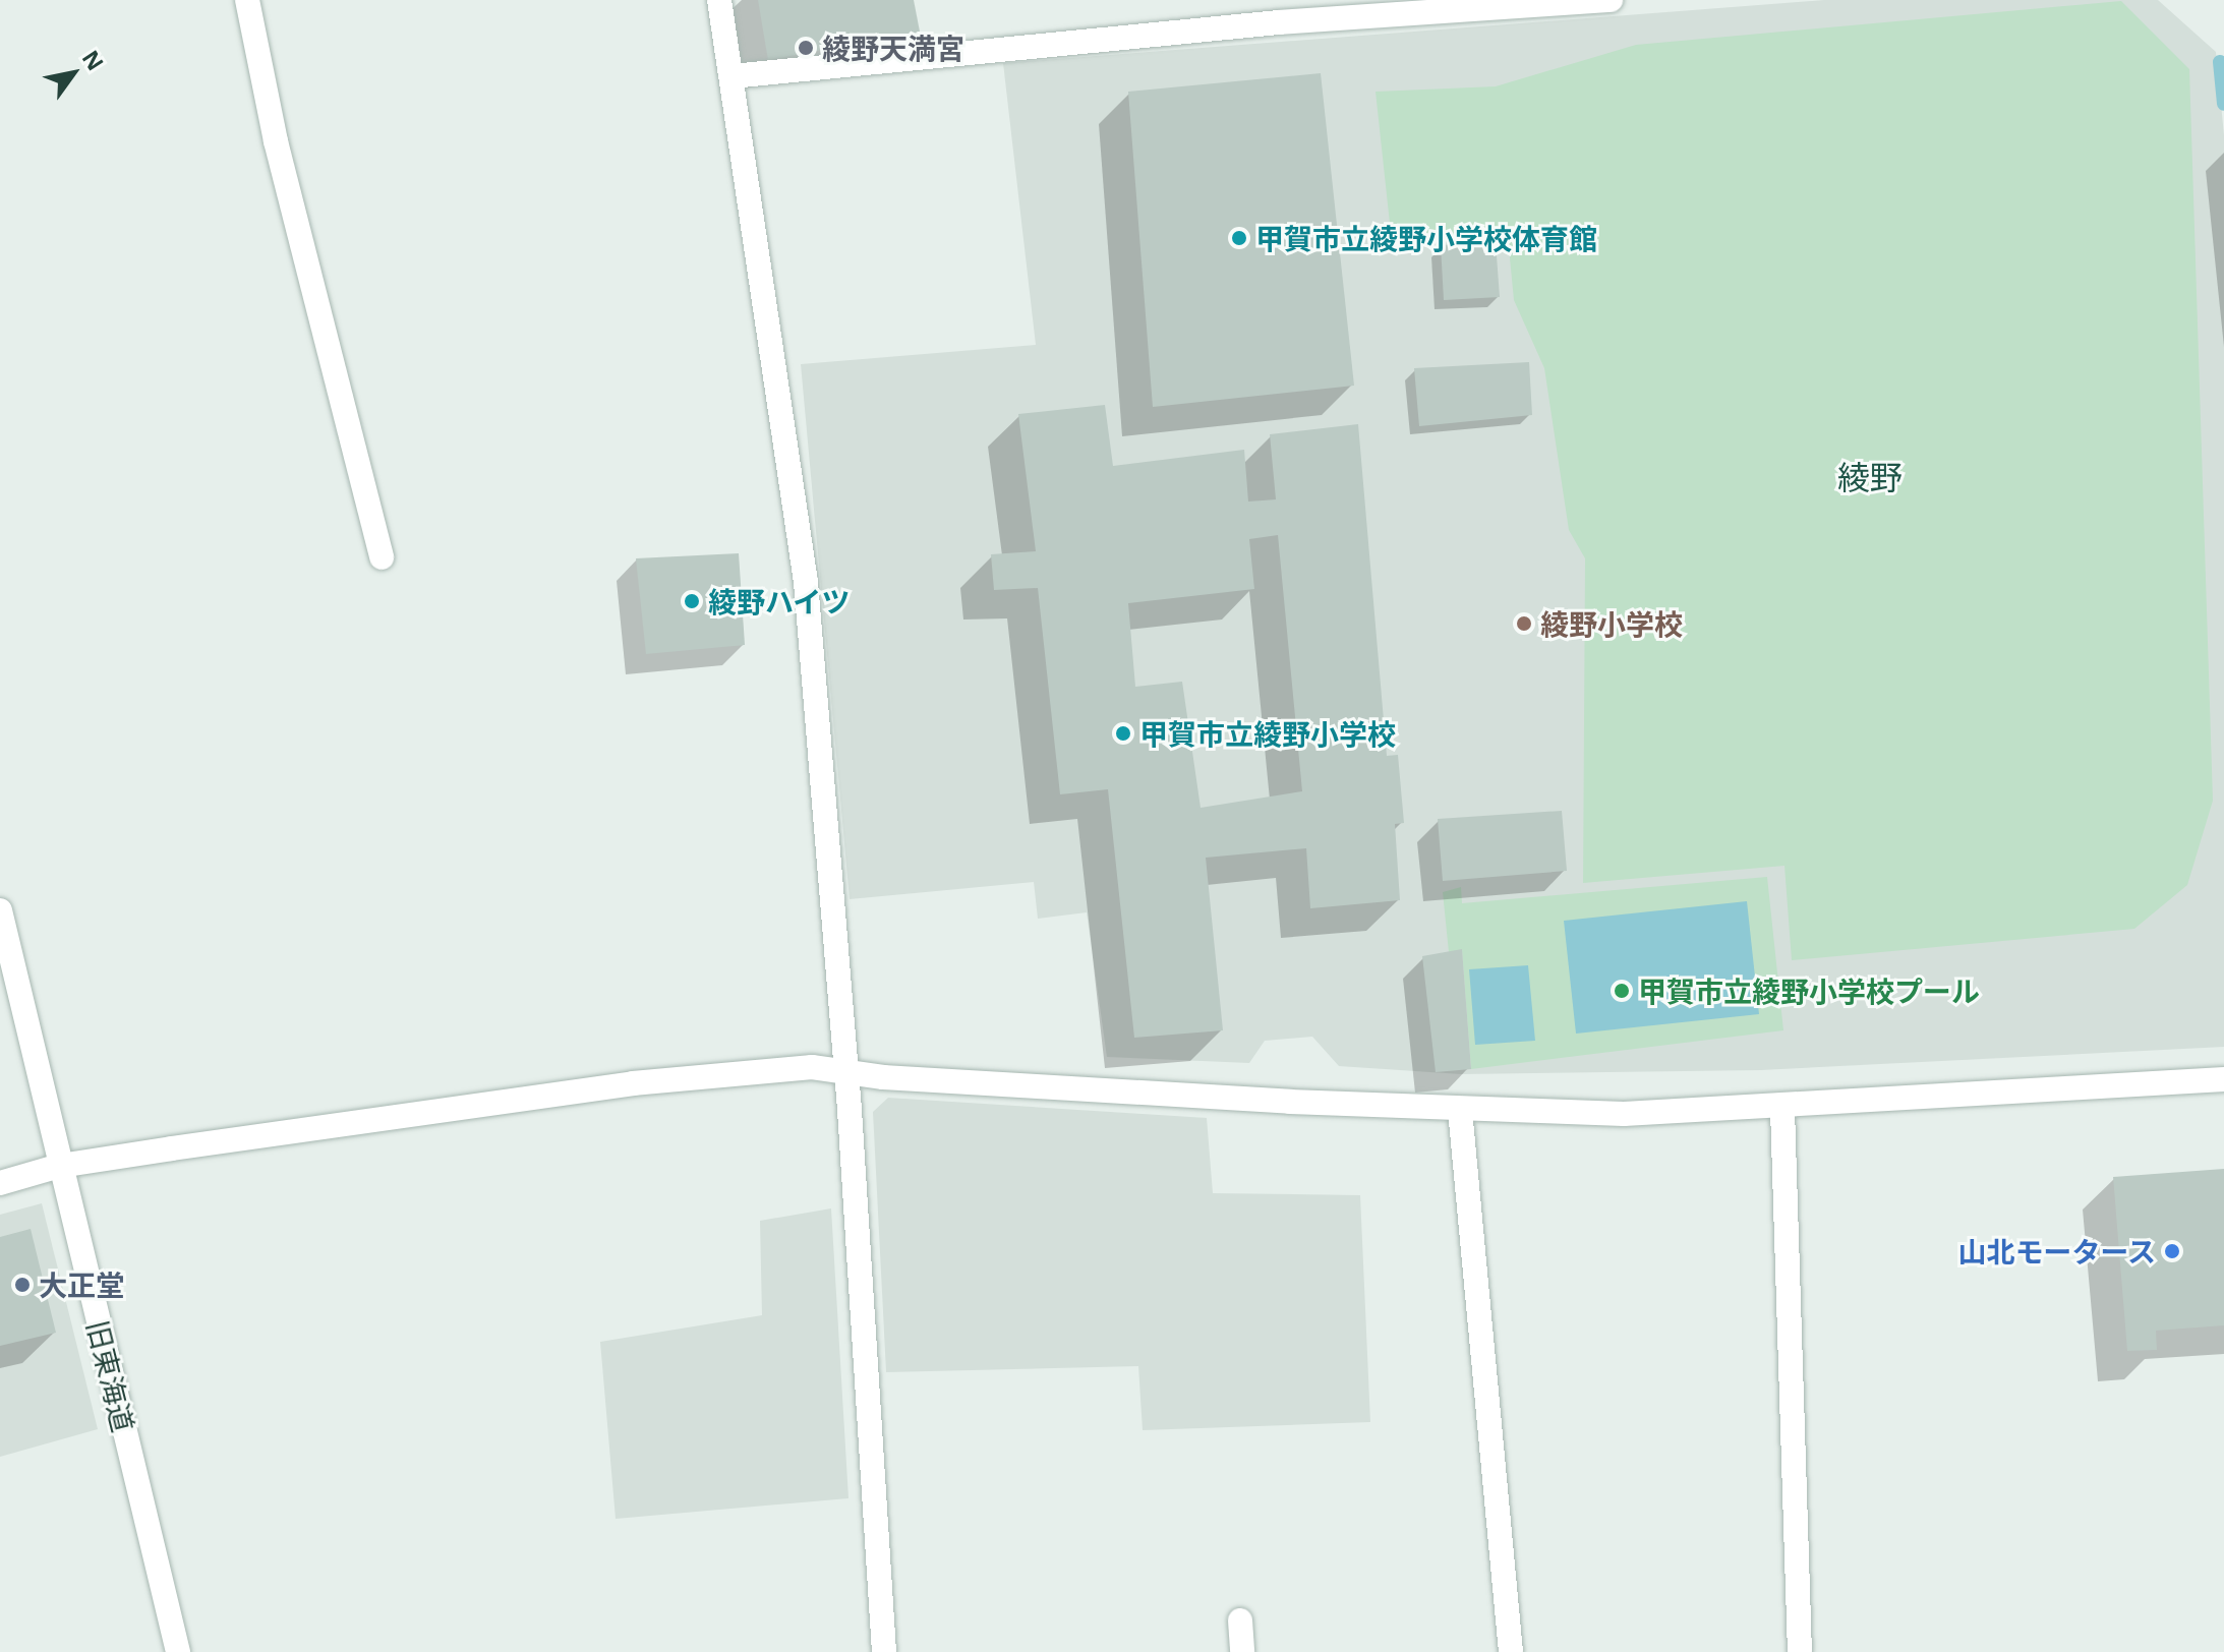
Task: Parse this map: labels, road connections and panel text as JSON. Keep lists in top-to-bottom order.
{
  "streets": {
    "street": ["旧東海道"]
  },
  "districts": ["綾野"],
  "places": [
    "綾野天満宮",
    "甲賀市立綾野小学校体育館",
    "綾野ハイツ",
    "綾野小学校",
    "甲賀市立綾野小学校",
    "甲賀市立綾野小学校プール",
    "山北モータース",
    "大正堂"
  ],
  "north": "top right"
}
